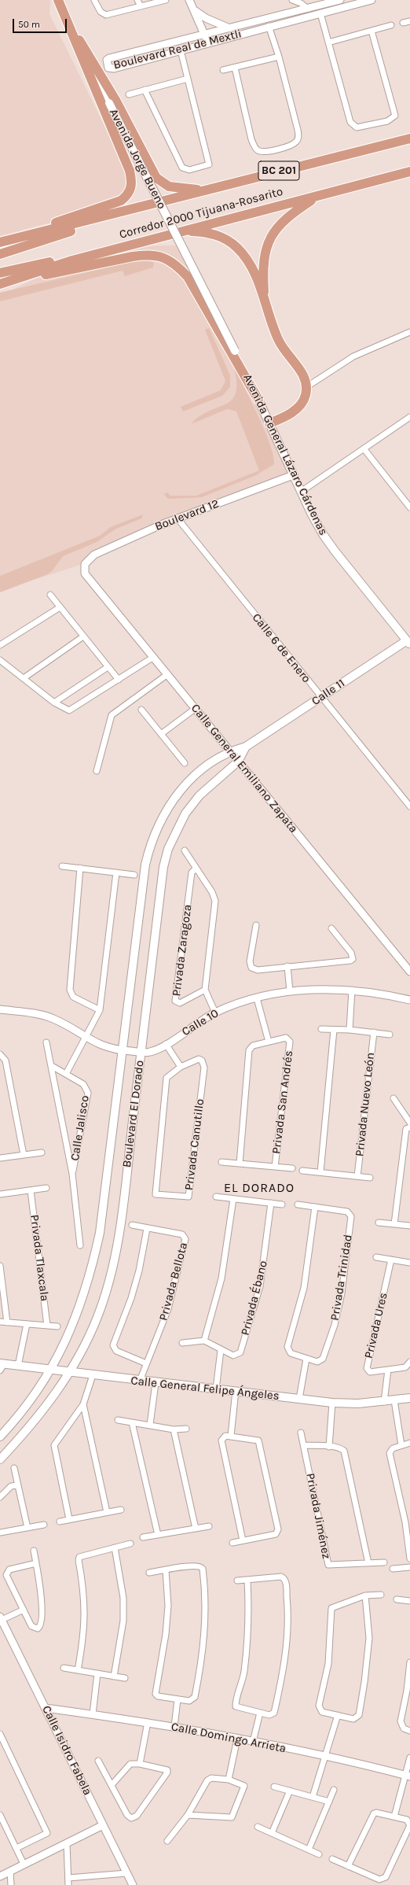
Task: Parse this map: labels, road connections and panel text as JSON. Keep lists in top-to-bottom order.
{
  "streets": {
    "highway": ["BC 201", "Corredor 2000 Tijuana-Rosarito"],
    "main road": [
      "Avenida Jorge Bueno",
      "Avenida General Lázaro Cárdenas",
      "Calle 11",
      "Boulevard El Dorado",
      "Calle General Felipe Ángeles"
    ],
    "street": [
      "Boulevard Real de Mextli",
      "Boulevard 12",
      "Calle 6 de Enero",
      "Calle General Emiliano Zapata",
      "Privada Zaragoza",
      "Calle 10",
      "Privada San Andrés",
      "Privada Nuevo León",
      "Calle Jalisco",
      "Privada Canutillo",
      "Privada Tlaxcala",
      "Privada Trinidad",
      "Privada Bellota",
      "Privada Ébano",
      "Privada Ures",
      "Privada Jiménez",
      "Calle Domingo Arrieta",
      "Calle Isidro Fabela"
    ]
  },
  "crossings": [
    ["Avenida Jorge Bueno", "Avenida General Lázaro Cárdenas"],
    ["Avenida General Lázaro Cárdenas", "Boulevard 12"],
    ["Avenida General Lázaro Cárdenas", "Calle 11"],
    ["Boulevard 12", "Calle 6 de Enero"],
    ["Boulevard 12", "Calle General Emiliano Zapata"],
    ["Calle 6 de Enero", "Calle 11"],
    ["Calle 11", "Calle General Emiliano Zapata"],
    ["Calle 11", "Boulevard El Dorado"],
    ["Calle General Emiliano Zapata", "Boulevard El Dorado"],
    ["Calle 10", "Privada San Andrés"],
    ["Calle 10", "Boulevard El Dorado"],
    ["Boulevard El Dorado", "Calle General Felipe Ángeles"],
    ["Privada Bellota", "Calle General Felipe Ángeles"],
    ["Privada Ures", "Calle General Felipe Ángeles"],
    ["Calle Domingo Arrieta", "Calle Isidro Fabela"]
  ],
  "districts": ["EL DORADO"],
  "scale_bar": "50 m"
}
